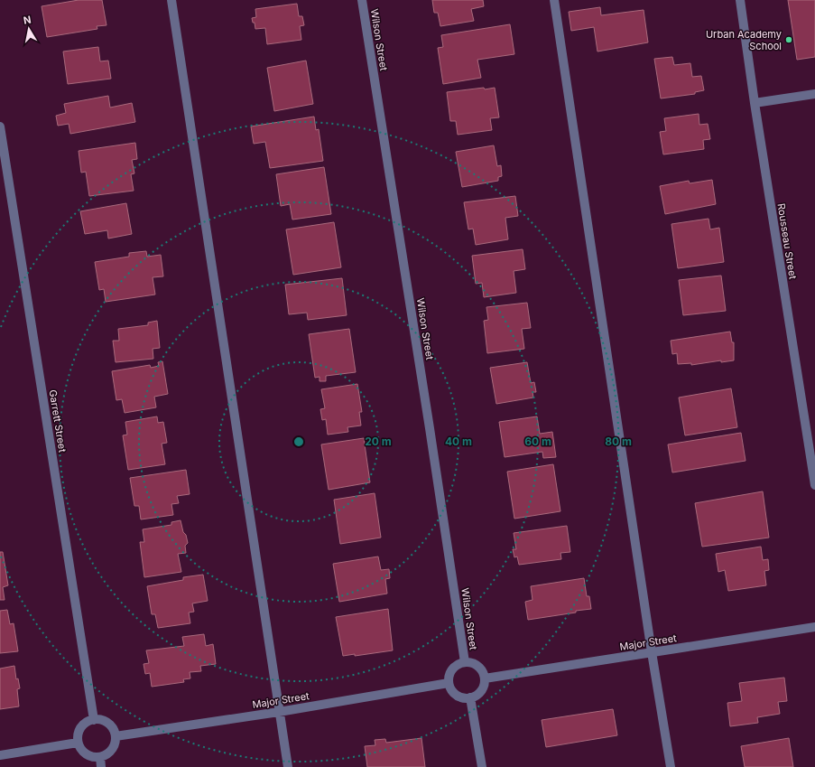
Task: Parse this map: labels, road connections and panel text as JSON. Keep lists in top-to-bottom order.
{
  "streets": {
    "street": [
      "Wilson Street",
      "Rousseau Street",
      "Garrett Street",
      "Major Street"
    ]
  },
  "crossings": [
    ["Wilson Street", "Major Street"],
    ["Garrett Street", "Major Street"]
  ],
  "places": ["Urban Academy School"],
  "north": "top",
  "rings": [
    "20 m",
    "40 m",
    "60 m",
    "80 m"
  ]
}
